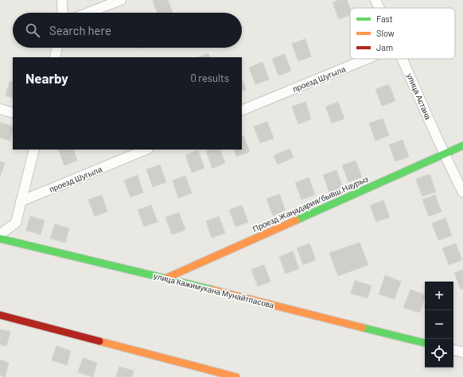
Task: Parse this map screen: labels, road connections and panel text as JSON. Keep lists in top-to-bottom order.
{
  "streets": {
    "street": [
      "проезд Шугыла",
      "улица Астана",
      "Проезд Жаңадария/бывш.Наурыз",
      "улица Кажимукана Мунайтпасова"
    ]
  },
  "crossings": [
    ["улица Астана", "Проезд Жаңадария/бывш.Наурыз"],
    ["Проезд Жаңадария/бывш.Наурыз", "улица Кажимукана Мунайтпасова"]
  ],
  "legend": ["Fast", "Slow", "Jam"],
  "page": {
    "search": "Search here",
    "heading": ["Nearby", "0 results"],
    "map_buttons": ["+", "−"]
  }
}
